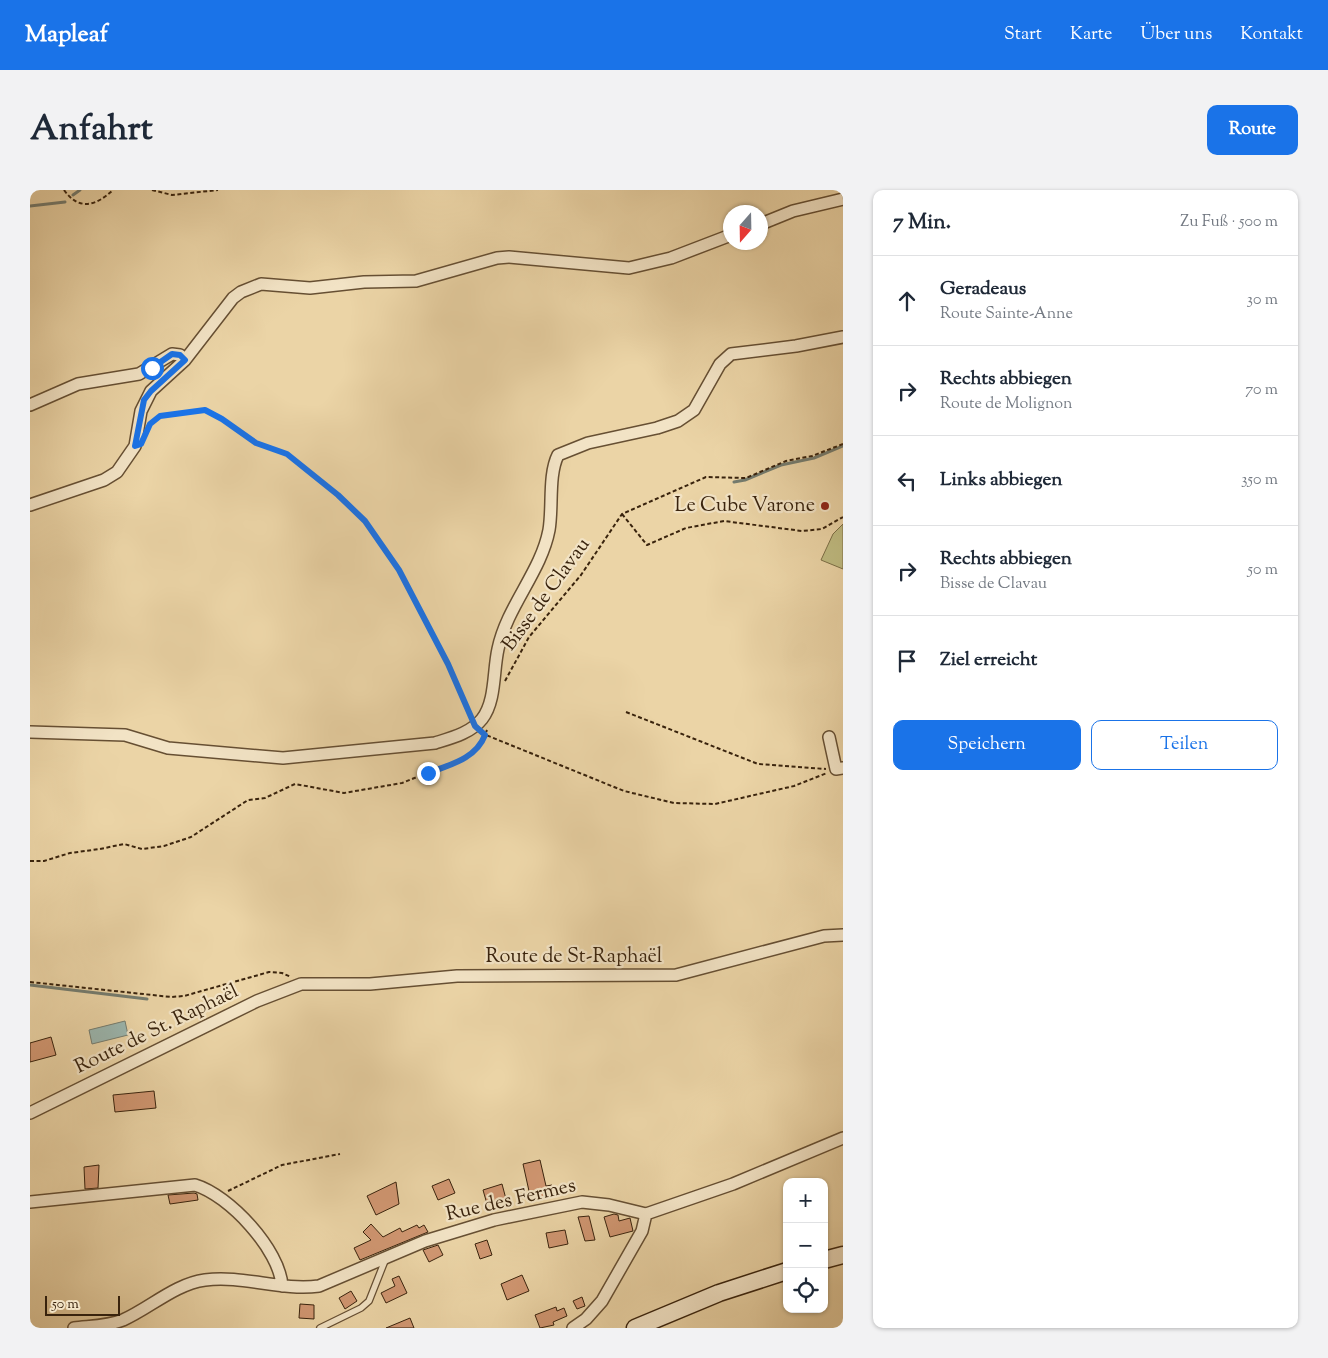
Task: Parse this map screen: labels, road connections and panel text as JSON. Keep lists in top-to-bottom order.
{
  "streets": {
    "street": ["Route de St-Raphaël", "Route de St. Raphaël", "Rue des Fermes"],
    "path": ["Bisse de Clavau"]
  },
  "crossings": [
    ["Route de St-Raphaël", "Route de St. Raphaël"]
  ],
  "places": ["Le Cube Varone"],
  "scale_bar": "50 m",
  "north": "bottom",
  "page": {
    "header": "Mapleaf",
    "nav": [
      "Start",
      "Karte",
      "Über uns",
      "Kontakt"
    ],
    "title": "Anfahrt",
    "buttons": [
      "Route",
      ["Speichern", "Teilen"]
    ],
    "heading": ["7 Min.", "Zu Fuß · 500 m"],
    "list": [
      ["Geradeaus", "Route Sainte-Anne", "30 m"],
      ["Rechts abbiegen", "Route de Molignon", "70 m"],
      ["Links abbiegen", "350 m"],
      ["Rechts abbiegen", "Bisse de Clavau", "50 m"],
      "Ziel erreicht"
    ],
    "map_buttons": ["+", "−"],
    "scale": "50 m"
  }
}
